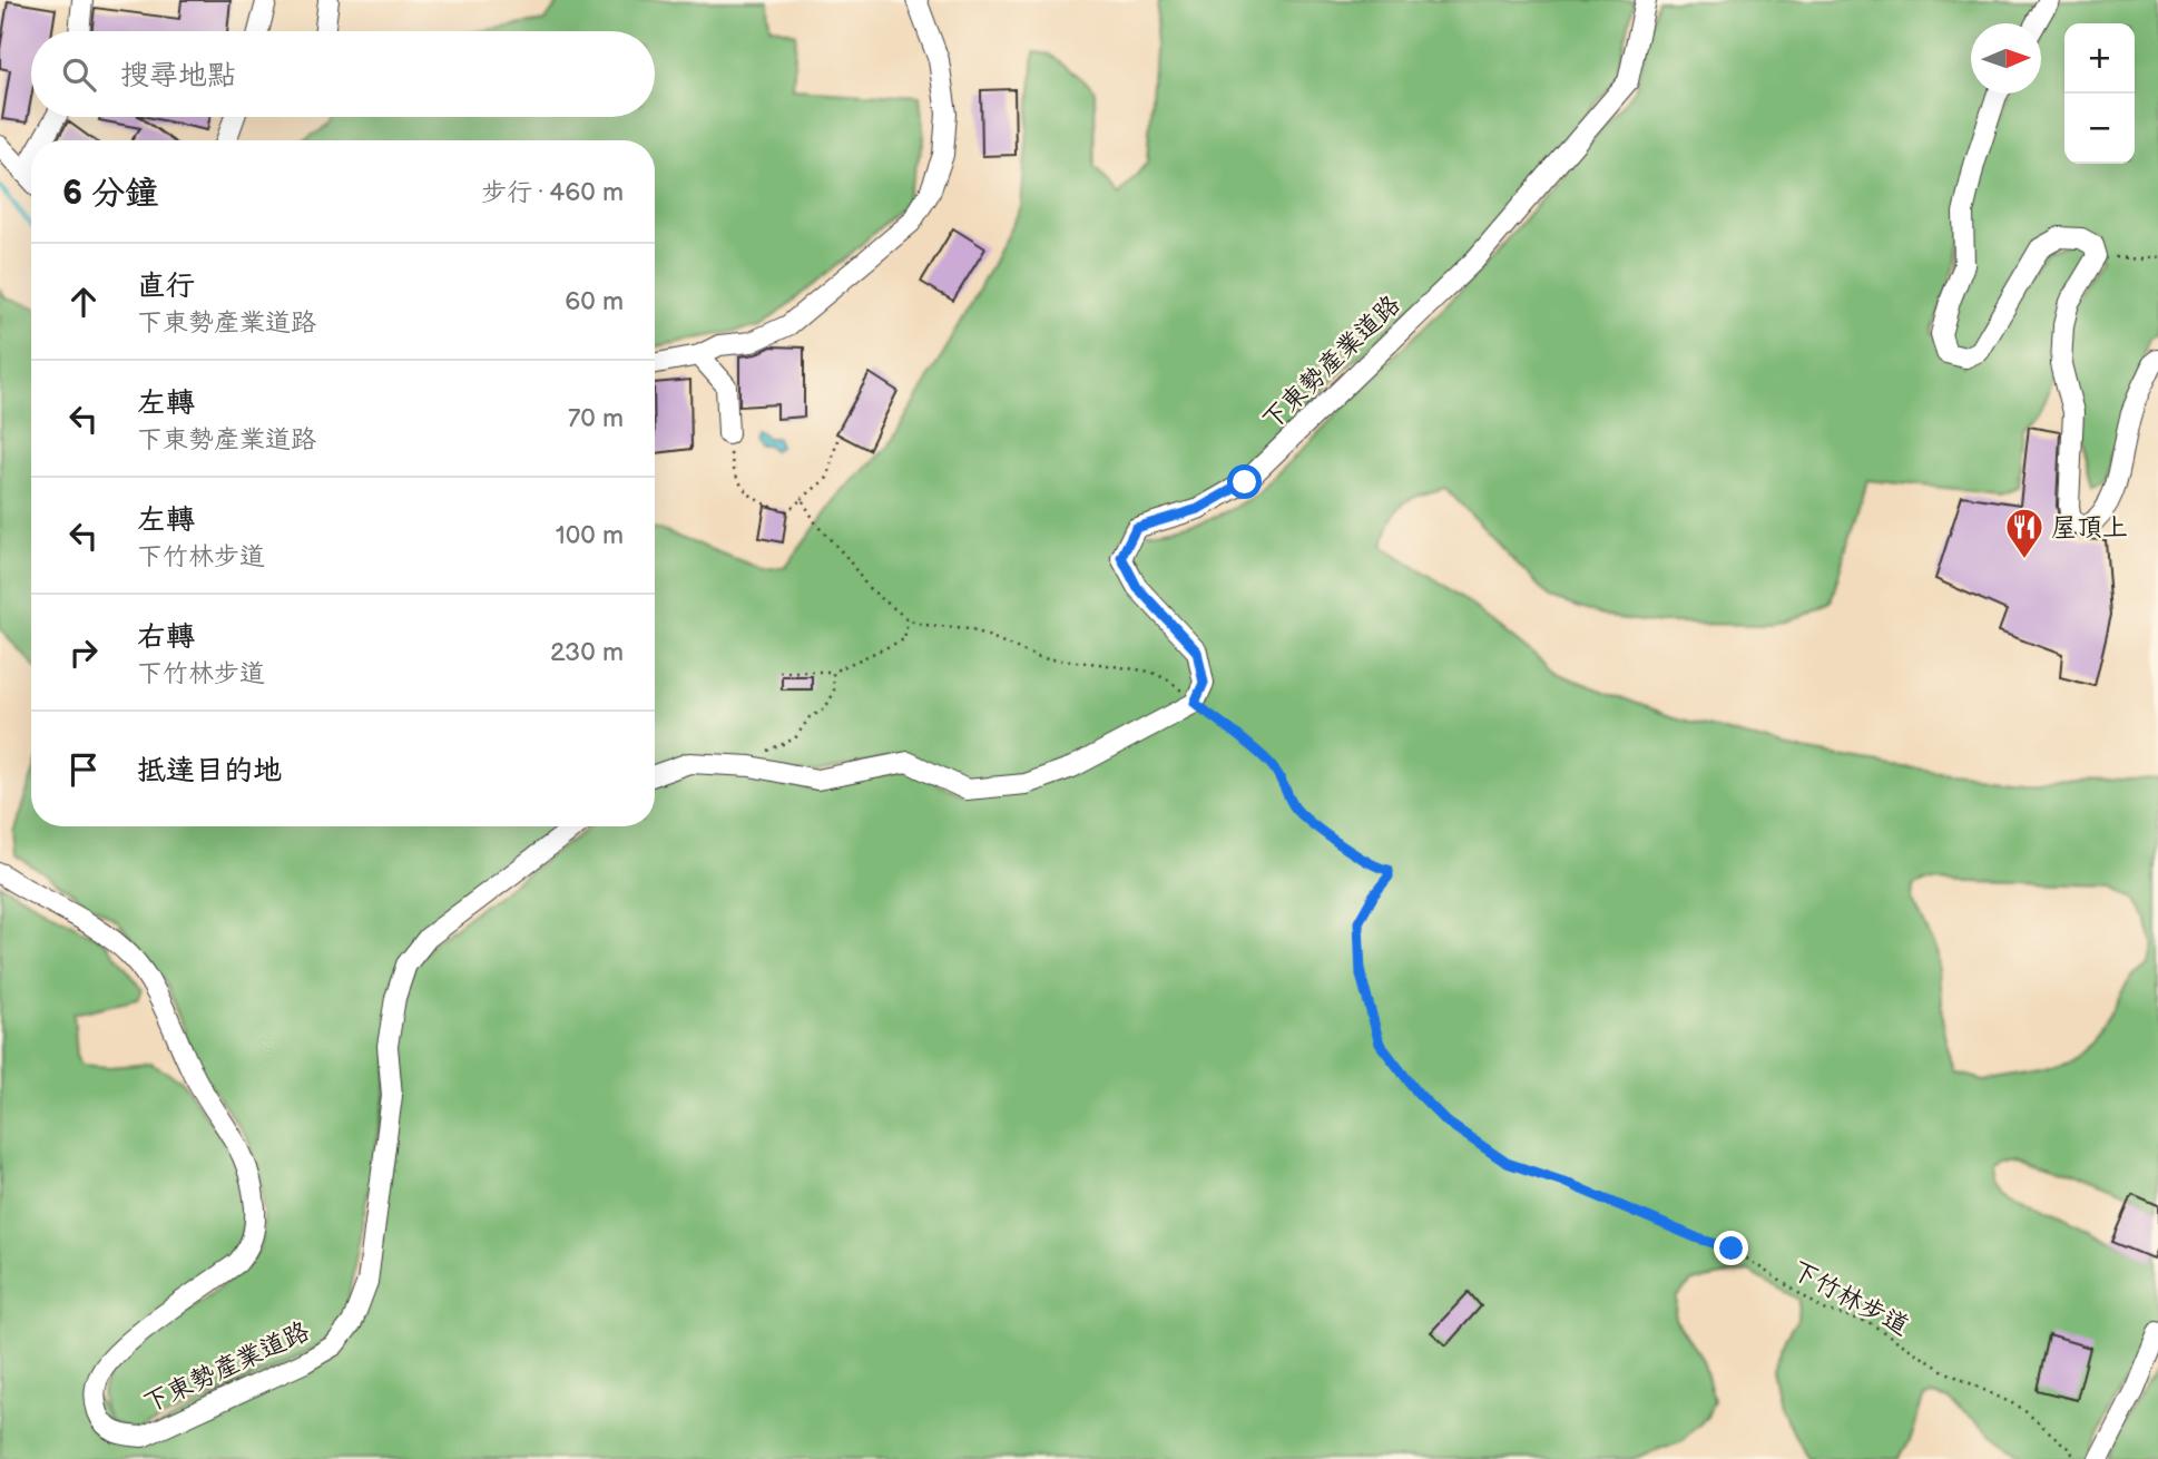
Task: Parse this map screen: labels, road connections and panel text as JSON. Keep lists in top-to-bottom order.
{
  "streets": {
    "street": ["下東勢產業道路"],
    "path": ["下竹林步道"]
  },
  "crossings": [
    ["下東勢產業道路", "下竹林步道"]
  ],
  "places": {
    "restaurant": ["屋頂上"]
  },
  "north": "right",
  "page": {
    "map_buttons": ["+", "−"],
    "search": "搜尋地點",
    "heading": ["6 分鐘", "步行 · 460 m"],
    "list": [
      ["直行", "下東勢產業道路", "60 m"],
      ["左轉", "下東勢產業道路", "70 m"],
      ["左轉", "下竹林步道", "100 m"],
      ["右轉", "下竹林步道", "230 m"],
      "抵達目的地"
    ]
  }
}
